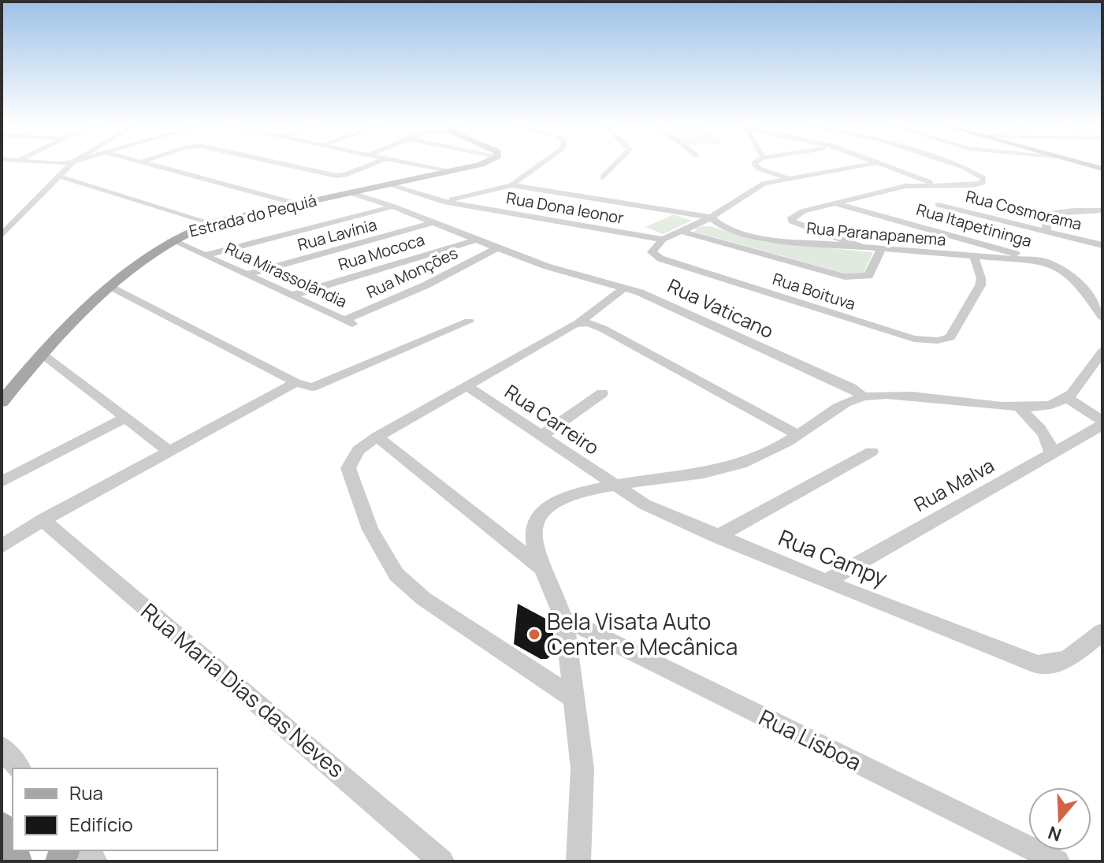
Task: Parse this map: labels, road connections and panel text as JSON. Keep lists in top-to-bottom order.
{
  "streets": {
    "main road": ["Estrada do Pequiá"],
    "street": [
      "Rua Dona leonor",
      "Rua Cosmorama",
      "Rua Itapetininga",
      "Rua Paranapanema",
      "Rua Lavínia",
      "Rua Mococa",
      "Rua Monções",
      "Rua Mirassolândia",
      "Rua Boituva",
      "Rua Vaticano",
      "Rua Carreiro",
      "Rua Malva",
      "Rua Campy",
      "Rua Maria Dias das Neves",
      "Rua Lisboa"
    ]
  },
  "crossings": [
    ["Rua Dona leonor", "Estrada do Pequiá"],
    ["Rua Dona leonor", "Rua Boituva"],
    ["Estrada do Pequiá", "Rua Mirassolândia"],
    ["Estrada do Pequiá", "Rua Vaticano"],
    ["Rua Itapetininga", "Rua Paranapanema"],
    ["Rua Paranapanema", "Rua Boituva"],
    ["Rua Lavínia", "Rua Mirassolândia"],
    ["Rua Lavínia", "Rua Vaticano"],
    ["Rua Mococa", "Rua Mirassolândia"],
    ["Rua Mococa", "Rua Vaticano"],
    ["Rua Monções", "Rua Mirassolândia"],
    ["Rua Monções", "Rua Vaticano"],
    ["Rua Carreiro", "Rua Campy"],
    ["Rua Malva", "Rua Campy"]
  ],
  "places": ["Bela Visata Auto Center e Mecânica"],
  "legend": ["Rua", "Edifício"],
  "north": "bottom"
}
